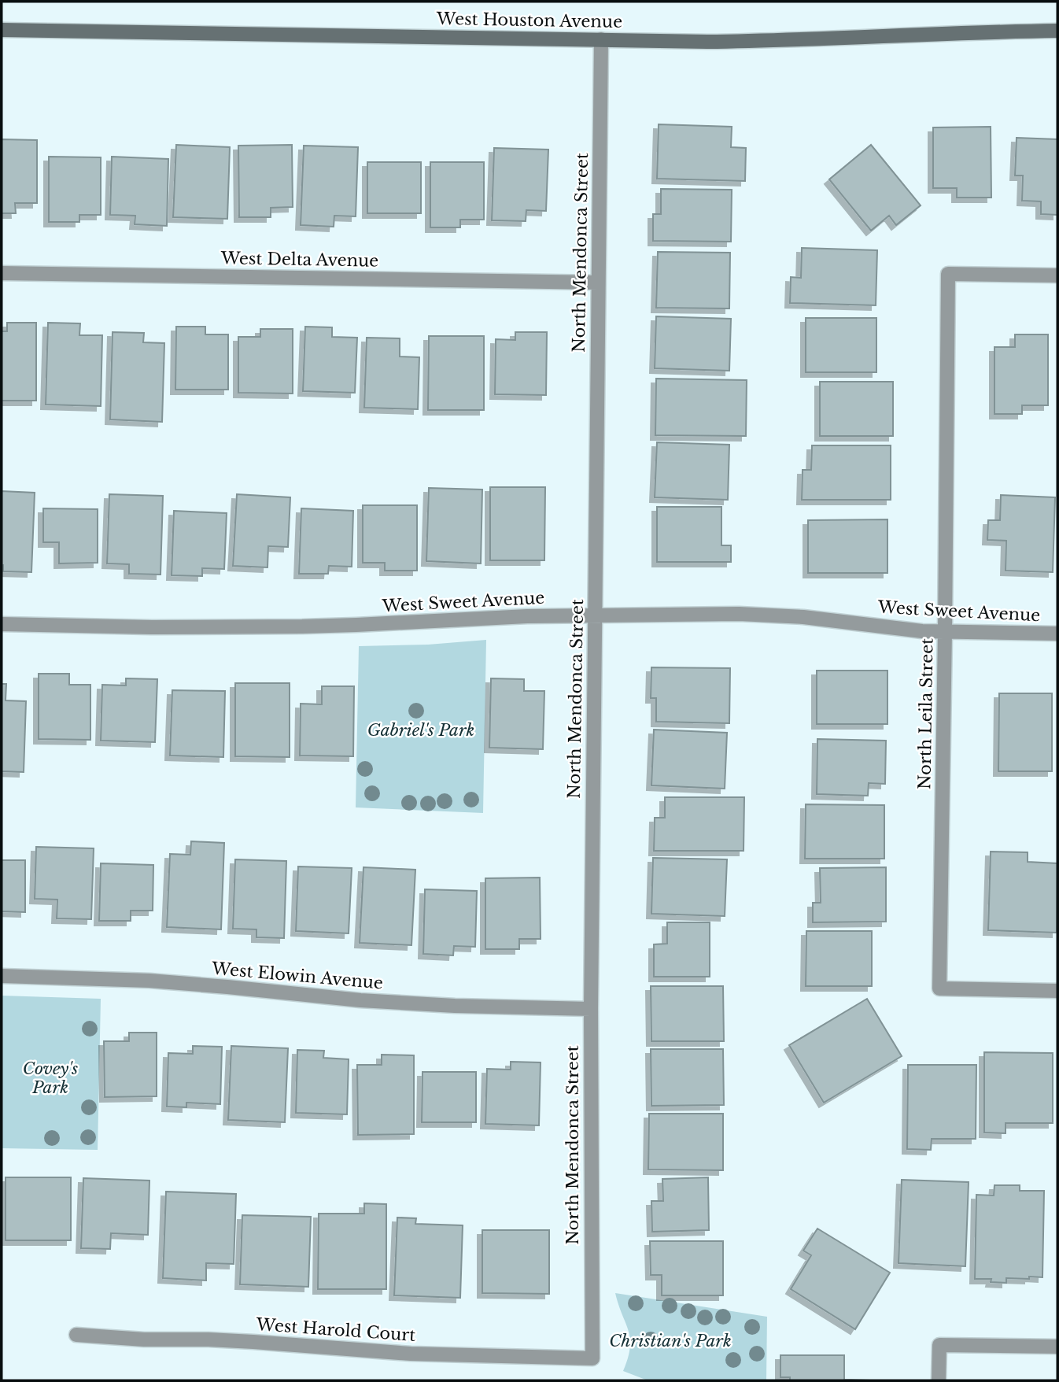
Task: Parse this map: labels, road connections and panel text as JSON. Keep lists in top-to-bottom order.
{
  "streets": {
    "main road": ["West Houston Avenue"],
    "street": [
      "North Mendonca Street",
      "West Delta Avenue",
      "West Sweet Avenue",
      "North Leila Street",
      "West Elowin Avenue",
      "West Harold Court"
    ]
  },
  "crossings": [
    ["West Houston Avenue", "North Mendonca Street"],
    ["North Mendonca Street", "West Delta Avenue"],
    ["North Mendonca Street", "West Sweet Avenue"],
    ["North Mendonca Street", "West Elowin Avenue"],
    ["North Mendonca Street", "West Harold Court"],
    ["West Sweet Avenue", "North Leila Street"]
  ],
  "parks": ["Gabriel's Park", "Covey's Park", "Christian's Park"]
}
